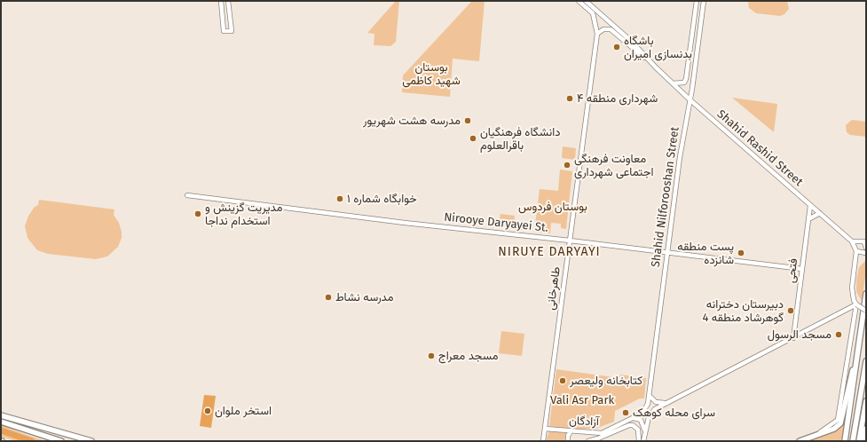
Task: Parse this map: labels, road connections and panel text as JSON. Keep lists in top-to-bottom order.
{
  "streets": {
    "main road": [
      "Shahid Rashid Street",
      "Shahid Nilforooshan Street",
      "Nirooye Daryayei St.",
      "فتحی",
      "طاهرخانی",
      "آزادگان"
    ]
  },
  "crossings": [
    ["Shahid Rashid Street", "Shahid Nilforooshan Street"],
    ["Shahid Rashid Street", "فتحی"],
    ["Shahid Rashid Street", "طاهرخانی"],
    ["Shahid Nilforooshan Street", "Nirooye Daryayei St."],
    ["Shahid Nilforooshan Street", "آزادگان"],
    ["Nirooye Daryayei St.", "فتحی"],
    ["Nirooye Daryayei St.", "طاهرخانی"],
    ["طاهرخانی", "آزادگان"]
  ],
  "districts": ["NIRUYE DARYAYI"],
  "parks": ["بوستان شهید کاظمی", "بوستان فردوس", "Vali Asr Park"],
  "places": [
    "باشگاه بدنسازی امیران",
    "شهرداری منطقه ۴",
    "مدرسه هشت شهریور",
    "دانشگاه فرهنگیان باقرالعلوم",
    "معاونت فرهنگی اجتماعی شهرداری",
    "خوابگاه شماره ۱",
    "مدیریت گزینش و استخدام نداجا",
    "پست منطقه شانزده",
    "مدرسه نشاط",
    "دبیرستان دخترانه گوهرشاد منطقه 4",
    "مسجد الرسول",
    "مسجد معراج",
    "کتابخانه ولیعصر",
    "استخر ملوان",
    "سرای محله کوهک"
  ]
}
